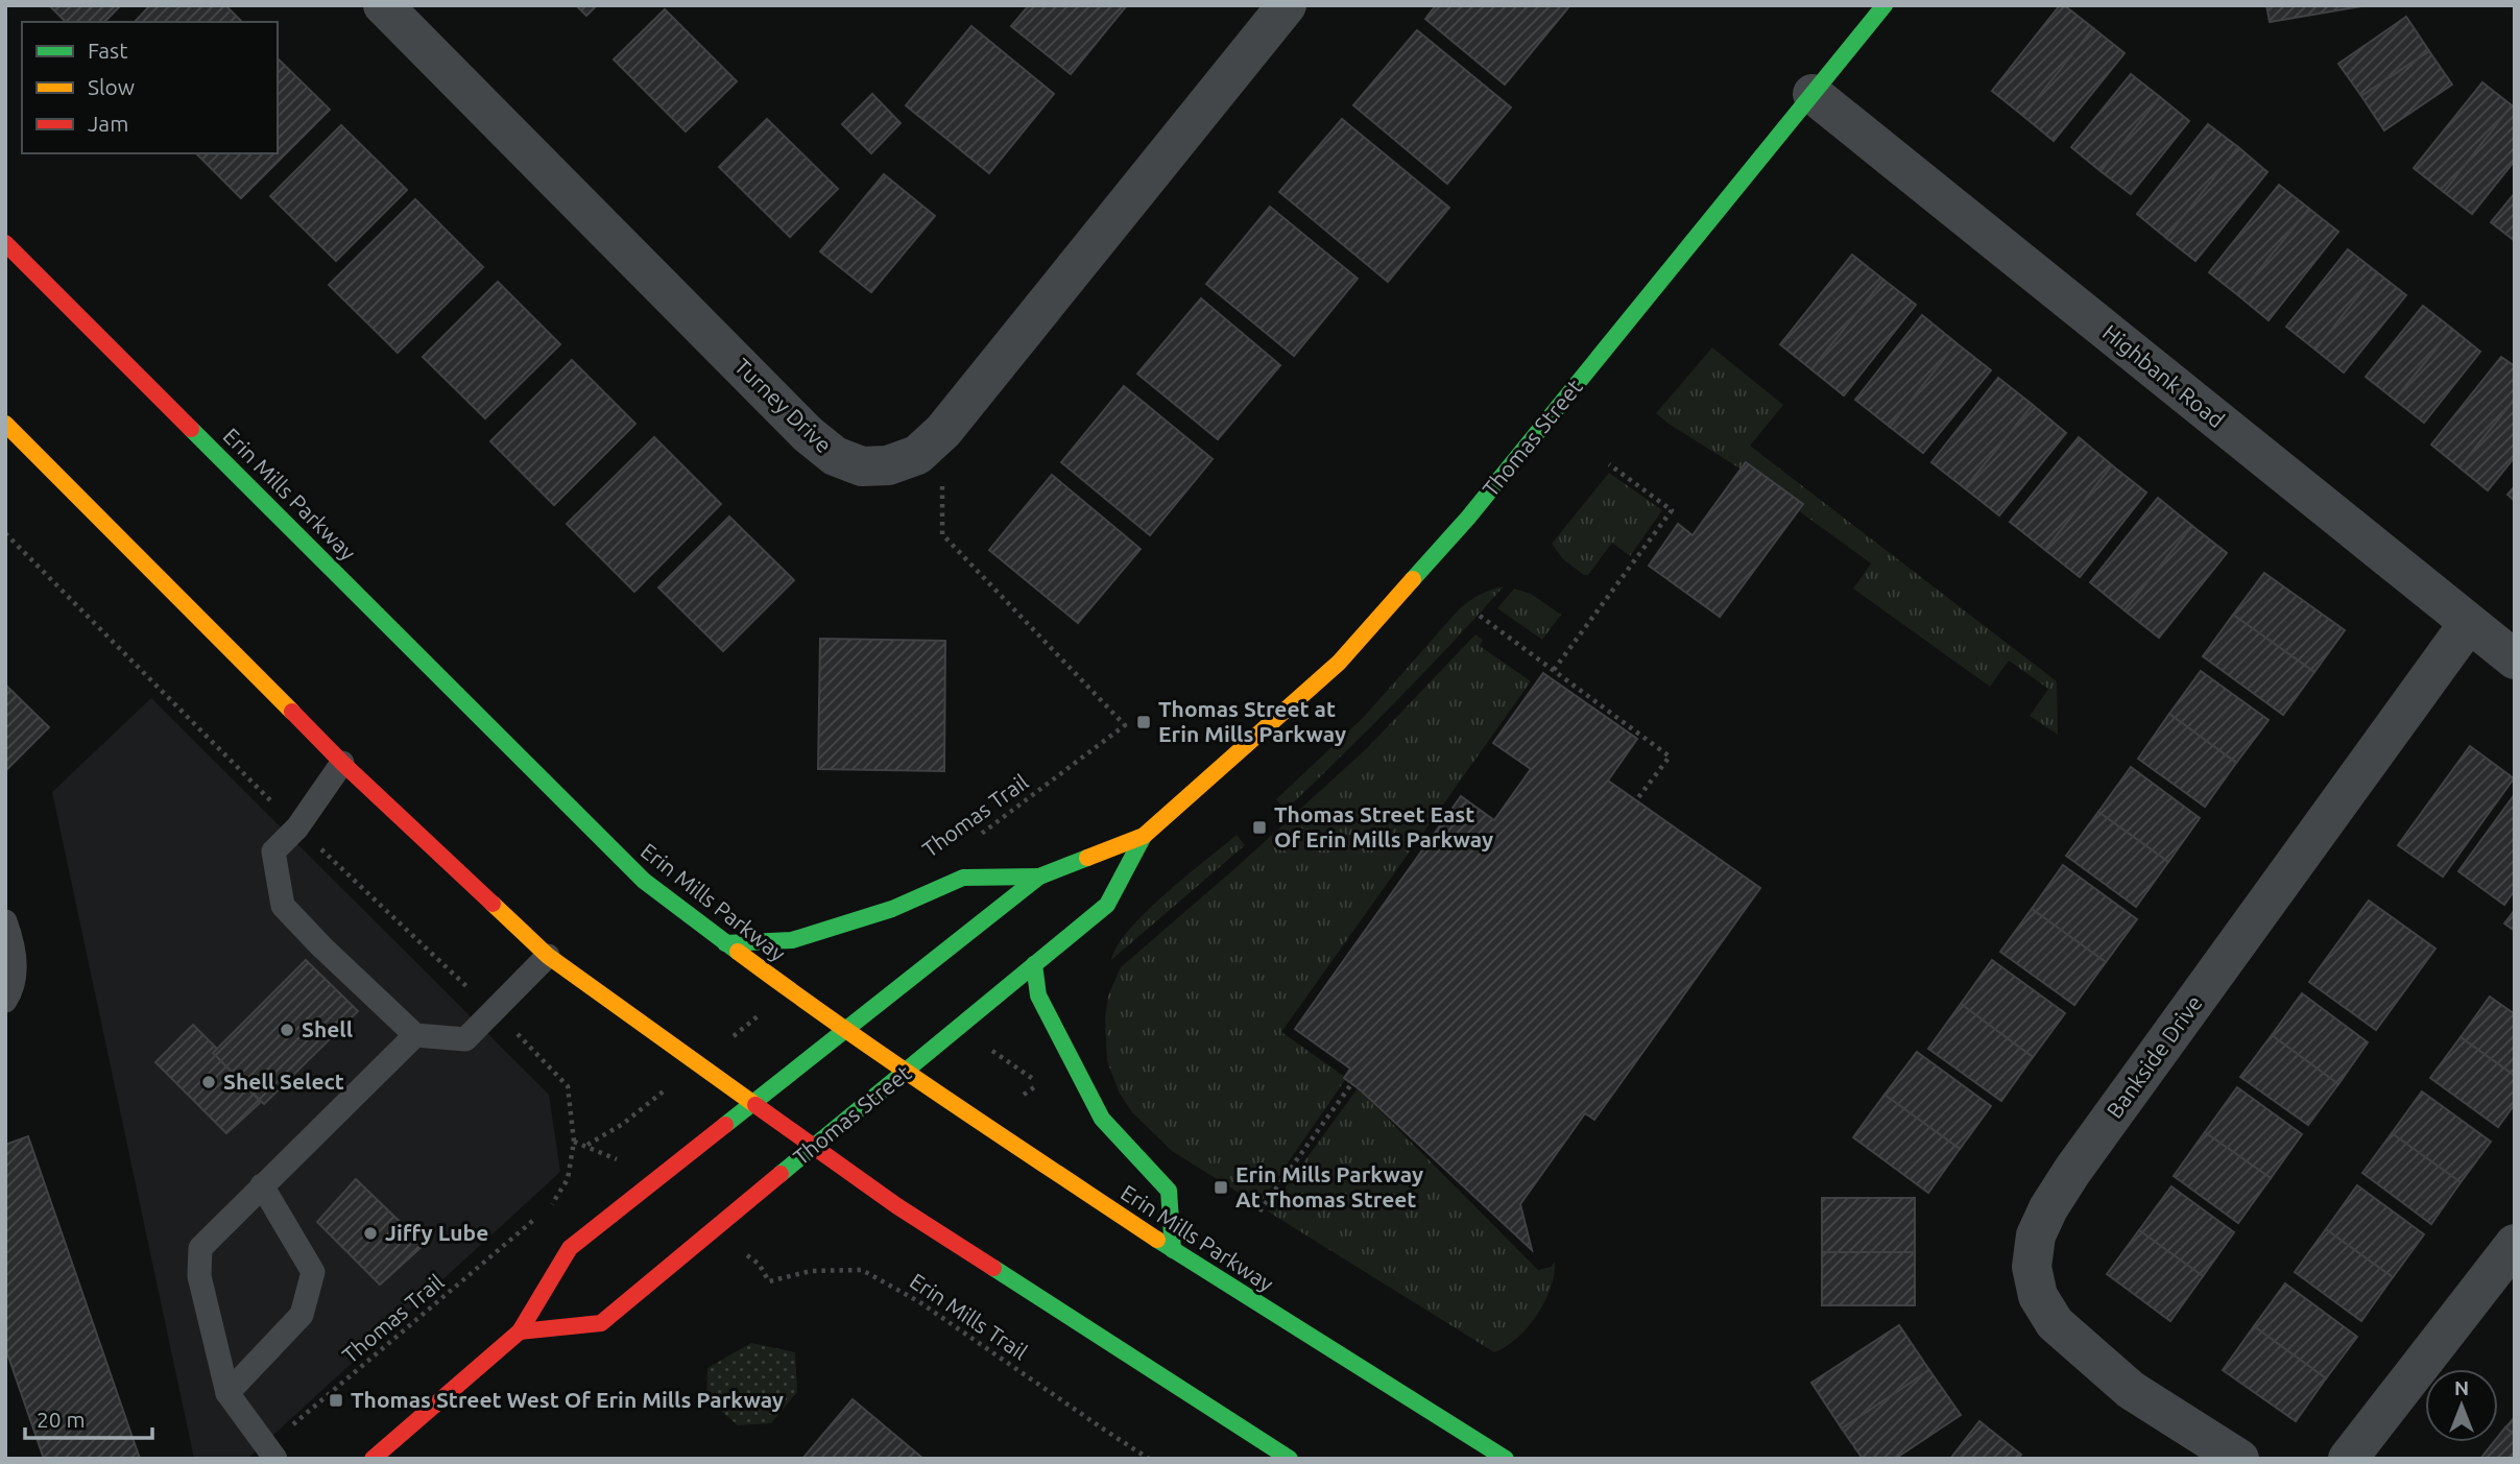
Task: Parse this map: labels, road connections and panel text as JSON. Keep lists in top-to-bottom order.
{
  "streets": {
    "street": [
      "Highbank Road",
      "Turney Drive",
      "Thomas Street",
      "Erin Mills Parkway",
      "Bankside Drive"
    ],
    "path": ["Thomas Trail", "Erin Mills Trail"]
  },
  "crossings": [
    ["Highbank Road", "Thomas Street"],
    ["Highbank Road", "Bankside Drive"],
    ["Turney Drive", "Thomas Trail"],
    ["Thomas Street", "Erin Mills Parkway"]
  ],
  "places": {
    "transit": [
      "Thomas Street at Erin Mills Parkway",
      "Thomas Street East Of Erin Mills Parkway",
      "Erin Mills Parkway At Thomas Street",
      "Thomas Street West Of Erin Mills Parkway"
    ],
    "other": ["Shell", "Shell Select", "Jiffy Lube"]
  },
  "legend": ["Fast", "Slow", "Jam"],
  "scale_bar": "20 m",
  "north": "top"
}
